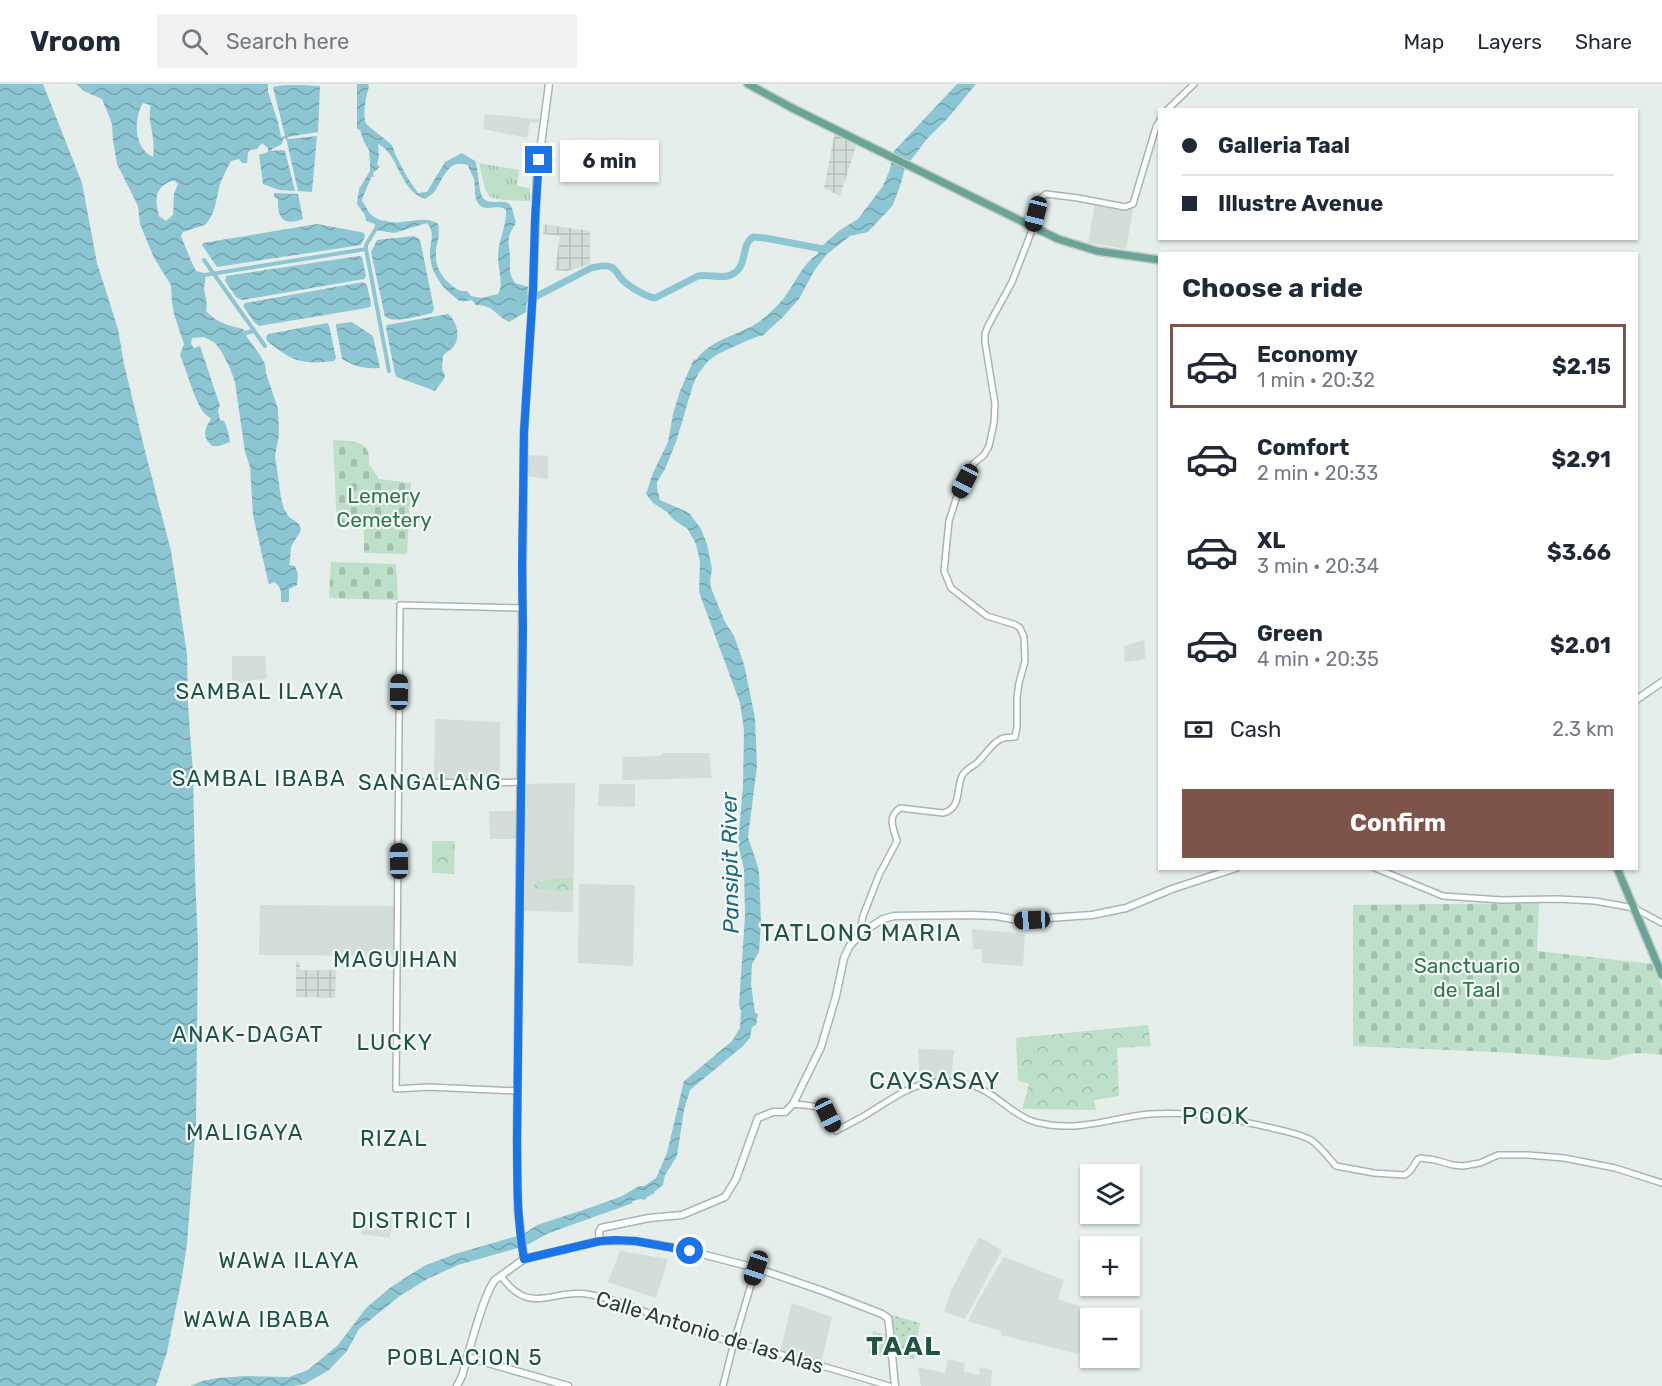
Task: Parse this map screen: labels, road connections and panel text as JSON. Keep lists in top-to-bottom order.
{
  "streets": {
    "street": ["Calle Antonio de las Alas"]
  },
  "districts": [
    "SAMBAL ILAYA",
    "SAMBAL IBABA",
    "SANGALANG",
    "TATLONG MARIA",
    "MAGUIHAN",
    "ANAK-DAGAT",
    "LUCKY",
    "CAYSASAY",
    "POOK",
    "MALIGAYA",
    "RIZAL",
    "DISTRICT I",
    "WAWA ILAYA",
    "WAWA IBABA",
    "TAAL",
    "POBLACION 5"
  ],
  "water": ["Pansipit River"],
  "parks": ["Lemery Cemetery", "Sanctuario de Taal"],
  "page": {
    "header": "Vroom",
    "search": "Search here",
    "nav": ["Map", "Layers", "Share"],
    "banner": ["Galleria Taal", "Illustre Avenue"],
    "bubble": "6 min",
    "heading": "Choose a ride",
    "list": [
      {
        "name": "Economy",
        "note": "1 min · 20:32",
        "value": "$2.15"
      },
      {
        "name": "Comfort",
        "note": "2 min · 20:33",
        "value": "$2.91"
      },
      {
        "name": "XL",
        "note": "3 min · 20:34",
        "value": "$3.66"
      },
      {
        "name": "Green",
        "note": "4 min · 20:35",
        "value": "$2.01"
      }
    ],
    "pay": ["Cash", "2.3 km"],
    "buttons": "Confirm",
    "map_buttons": ["+", "−"]
  }
}
